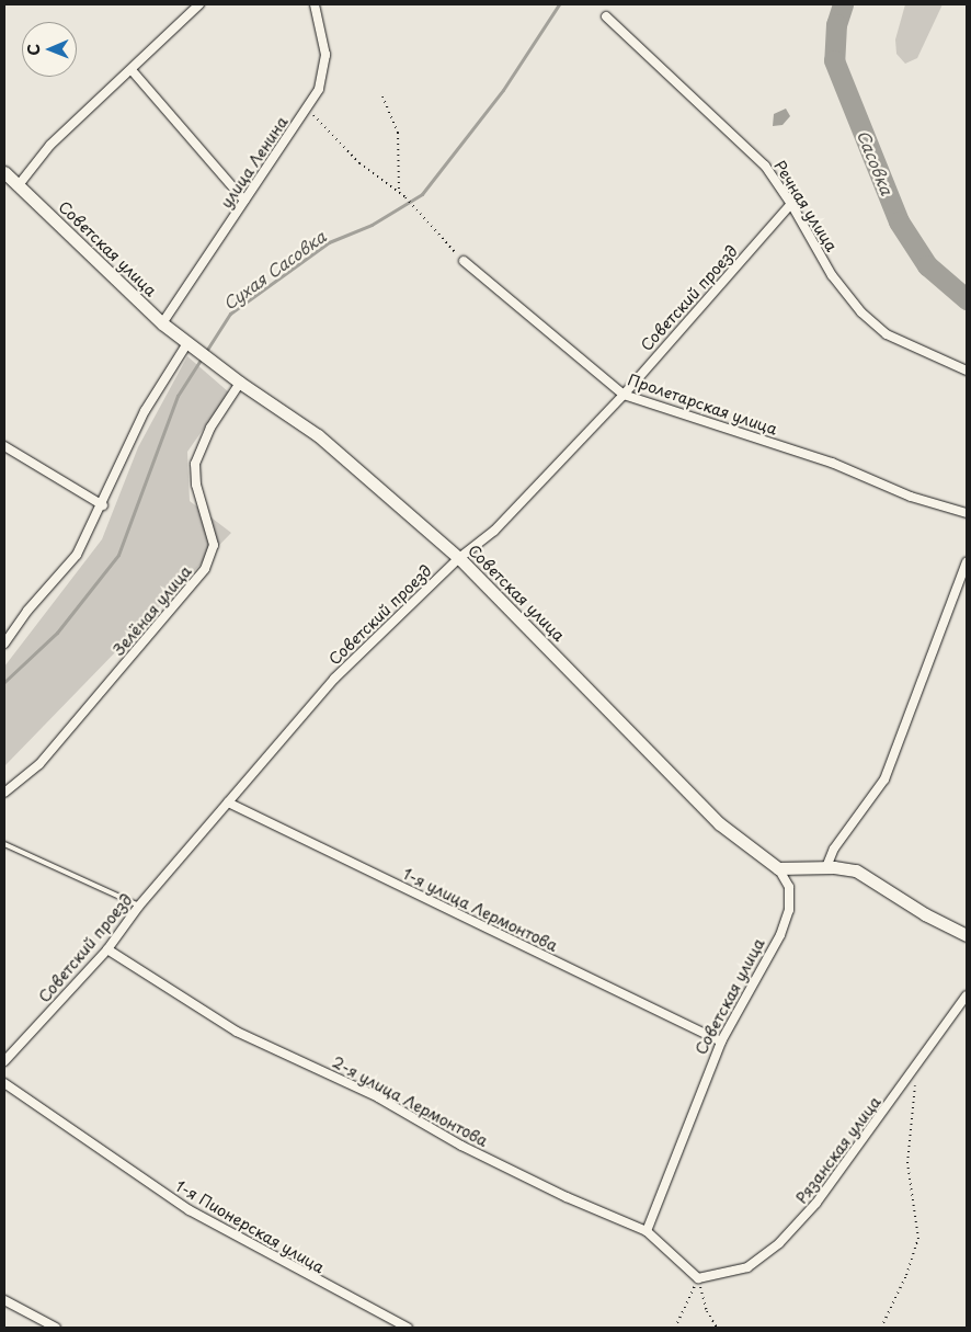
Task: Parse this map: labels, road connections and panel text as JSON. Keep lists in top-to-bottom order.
{
  "streets": {
    "street": [
      "улица Ленина",
      "Речная улица",
      "Советская улица",
      "Советский проезд",
      "Пролетарская улица",
      "Зелёная улица",
      "1-я улица Лермонтова",
      "2-я улица Лермонтова",
      "Рязанская улица",
      "1-я Пионерская улица"
    ]
  },
  "crossings": [
    ["улица Ленина", "Советская улица"],
    ["Речная улица", "Советский проезд"],
    ["Советская улица", "Советский проезд"],
    ["Советская улица", "Зелёная улица"],
    ["Советская улица", "1-я улица Лермонтова"],
    ["Советская улица", "2-я улица Лермонтова"],
    ["Советский проезд", "Пролетарская улица"],
    ["Советский проезд", "1-я улица Лермонтова"],
    ["Советский проезд", "2-я улица Лермонтова"],
    ["2-я улица Лермонтова", "Рязанская улица"]
  ],
  "water": ["Сасовка", "Сухая Сасовка"],
  "north": "left"
}
